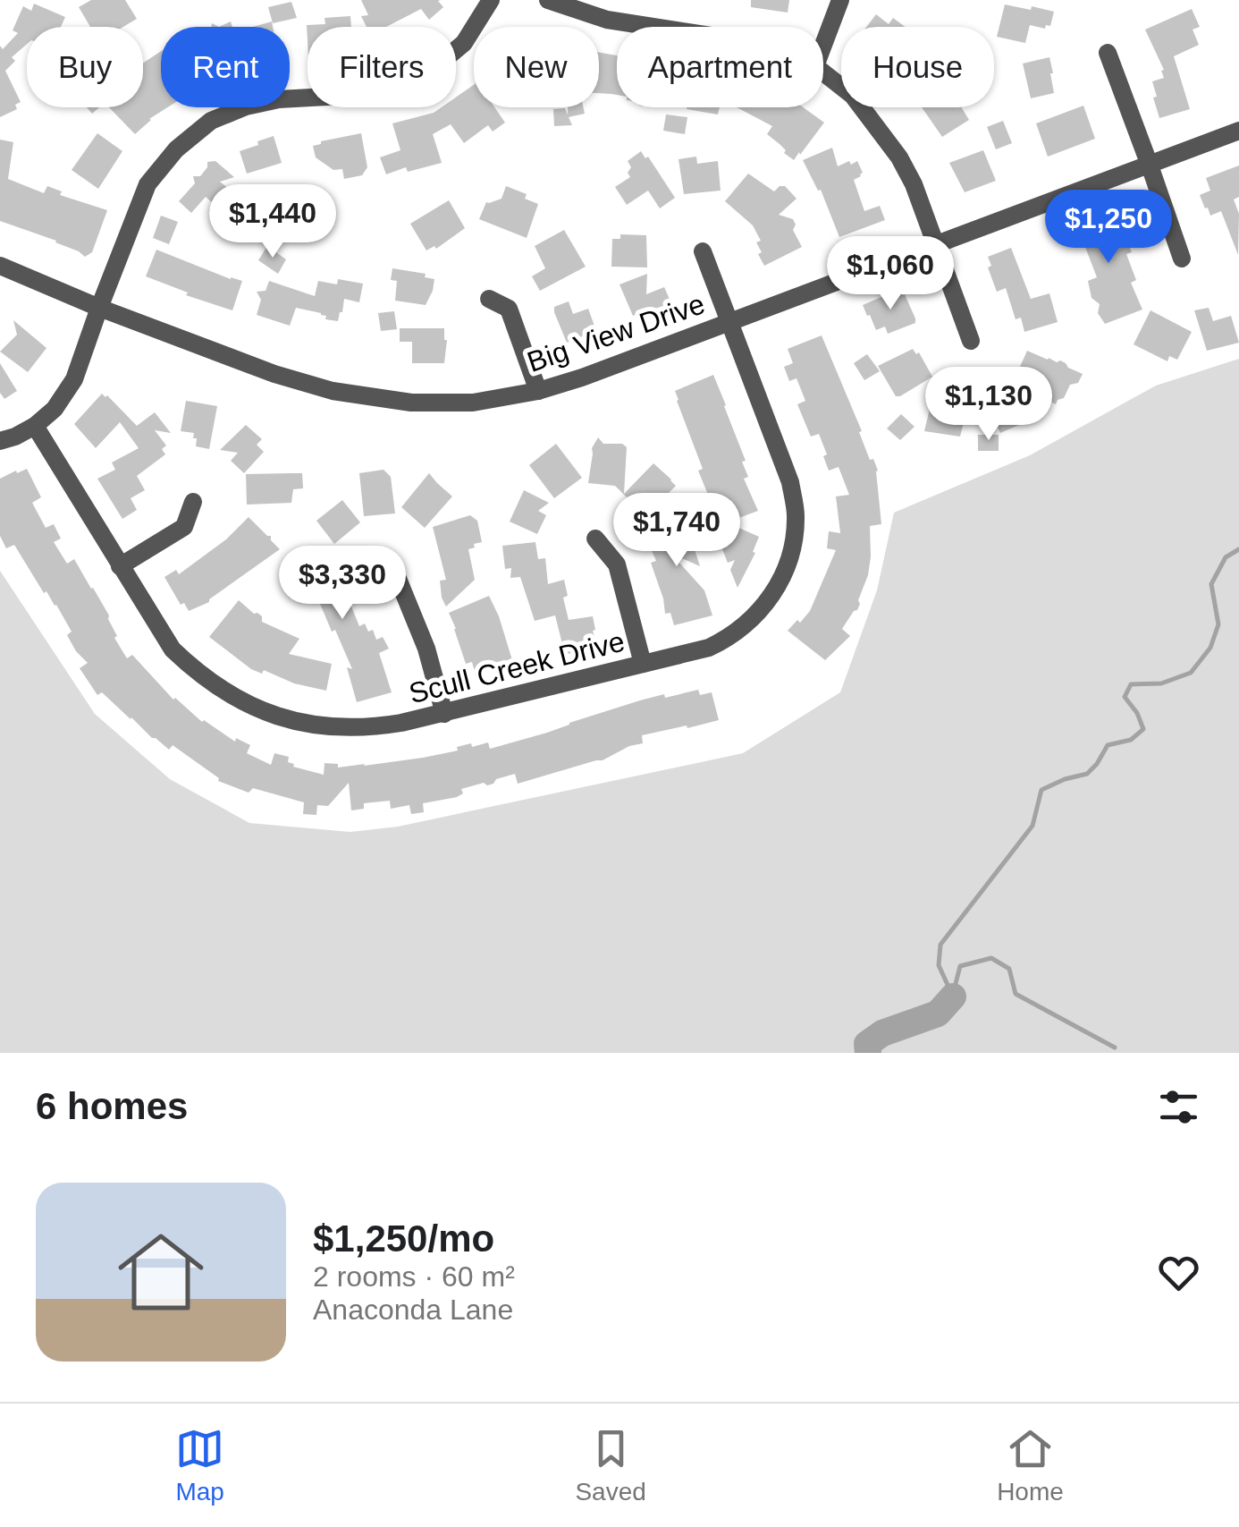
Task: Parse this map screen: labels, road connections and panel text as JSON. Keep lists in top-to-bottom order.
{
  "streets": {
    "street": ["Big View Drive", "Scull Creek Drive"]
  },
  "crossings": [
    ["Big View Drive", "Scull Creek Drive"]
  ],
  "page": {
    "chip": [
      "Buy",
      "Rent",
      "Filters",
      "New",
      "Apartment",
      "House"
    ],
    "price": [
      "$1,440",
      "$1,250",
      "$1,060",
      "$1,130",
      "$1,740",
      "$3,330"
    ],
    "heading": "6 homes",
    "list": [
      {
        "name": "$1,250/mo",
        "note": "2 rooms · 60 m² · Anaconda Lane"
      }
    ],
    "tabs": ["Map", "Saved", "Home"]
  }
}
